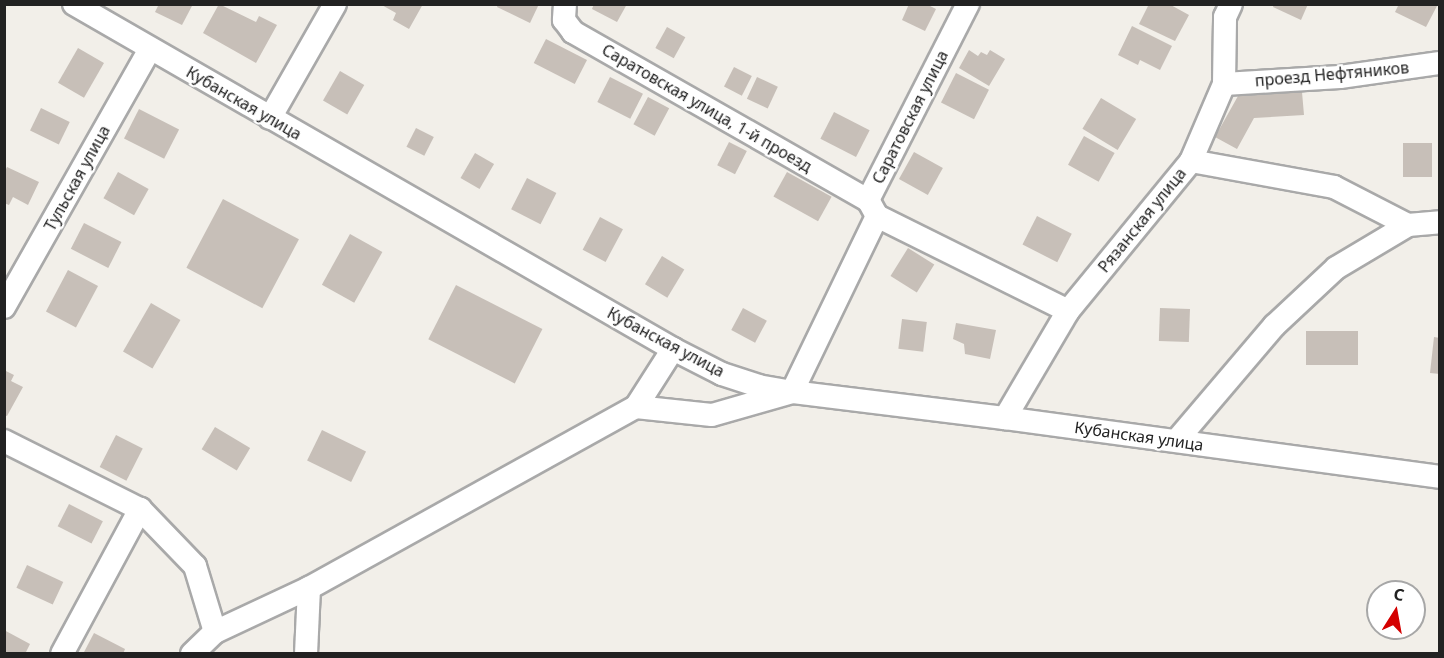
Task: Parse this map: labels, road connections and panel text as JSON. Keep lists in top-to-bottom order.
{
  "streets": {
    "street": [
      "проезд Нефтяников",
      "Кубанская улица",
      "Саратовская улица, 1-й проезд",
      "Саратовская улица",
      "Тульская улица",
      "Рязанская улица"
    ]
  },
  "crossings": [
    ["проезд Нефтяников", "Рязанская улица"],
    ["Кубанская улица", "Саратовская улица"],
    ["Кубанская улица", "Тульская улица"],
    ["Кубанская улица", "Рязанская улица"],
    ["Саратовская улица, 1-й проезд", "Саратовская улица"],
    ["Саратовская улица, 1-й проезд", "Рязанская улица"]
  ],
  "north": "top"
}
